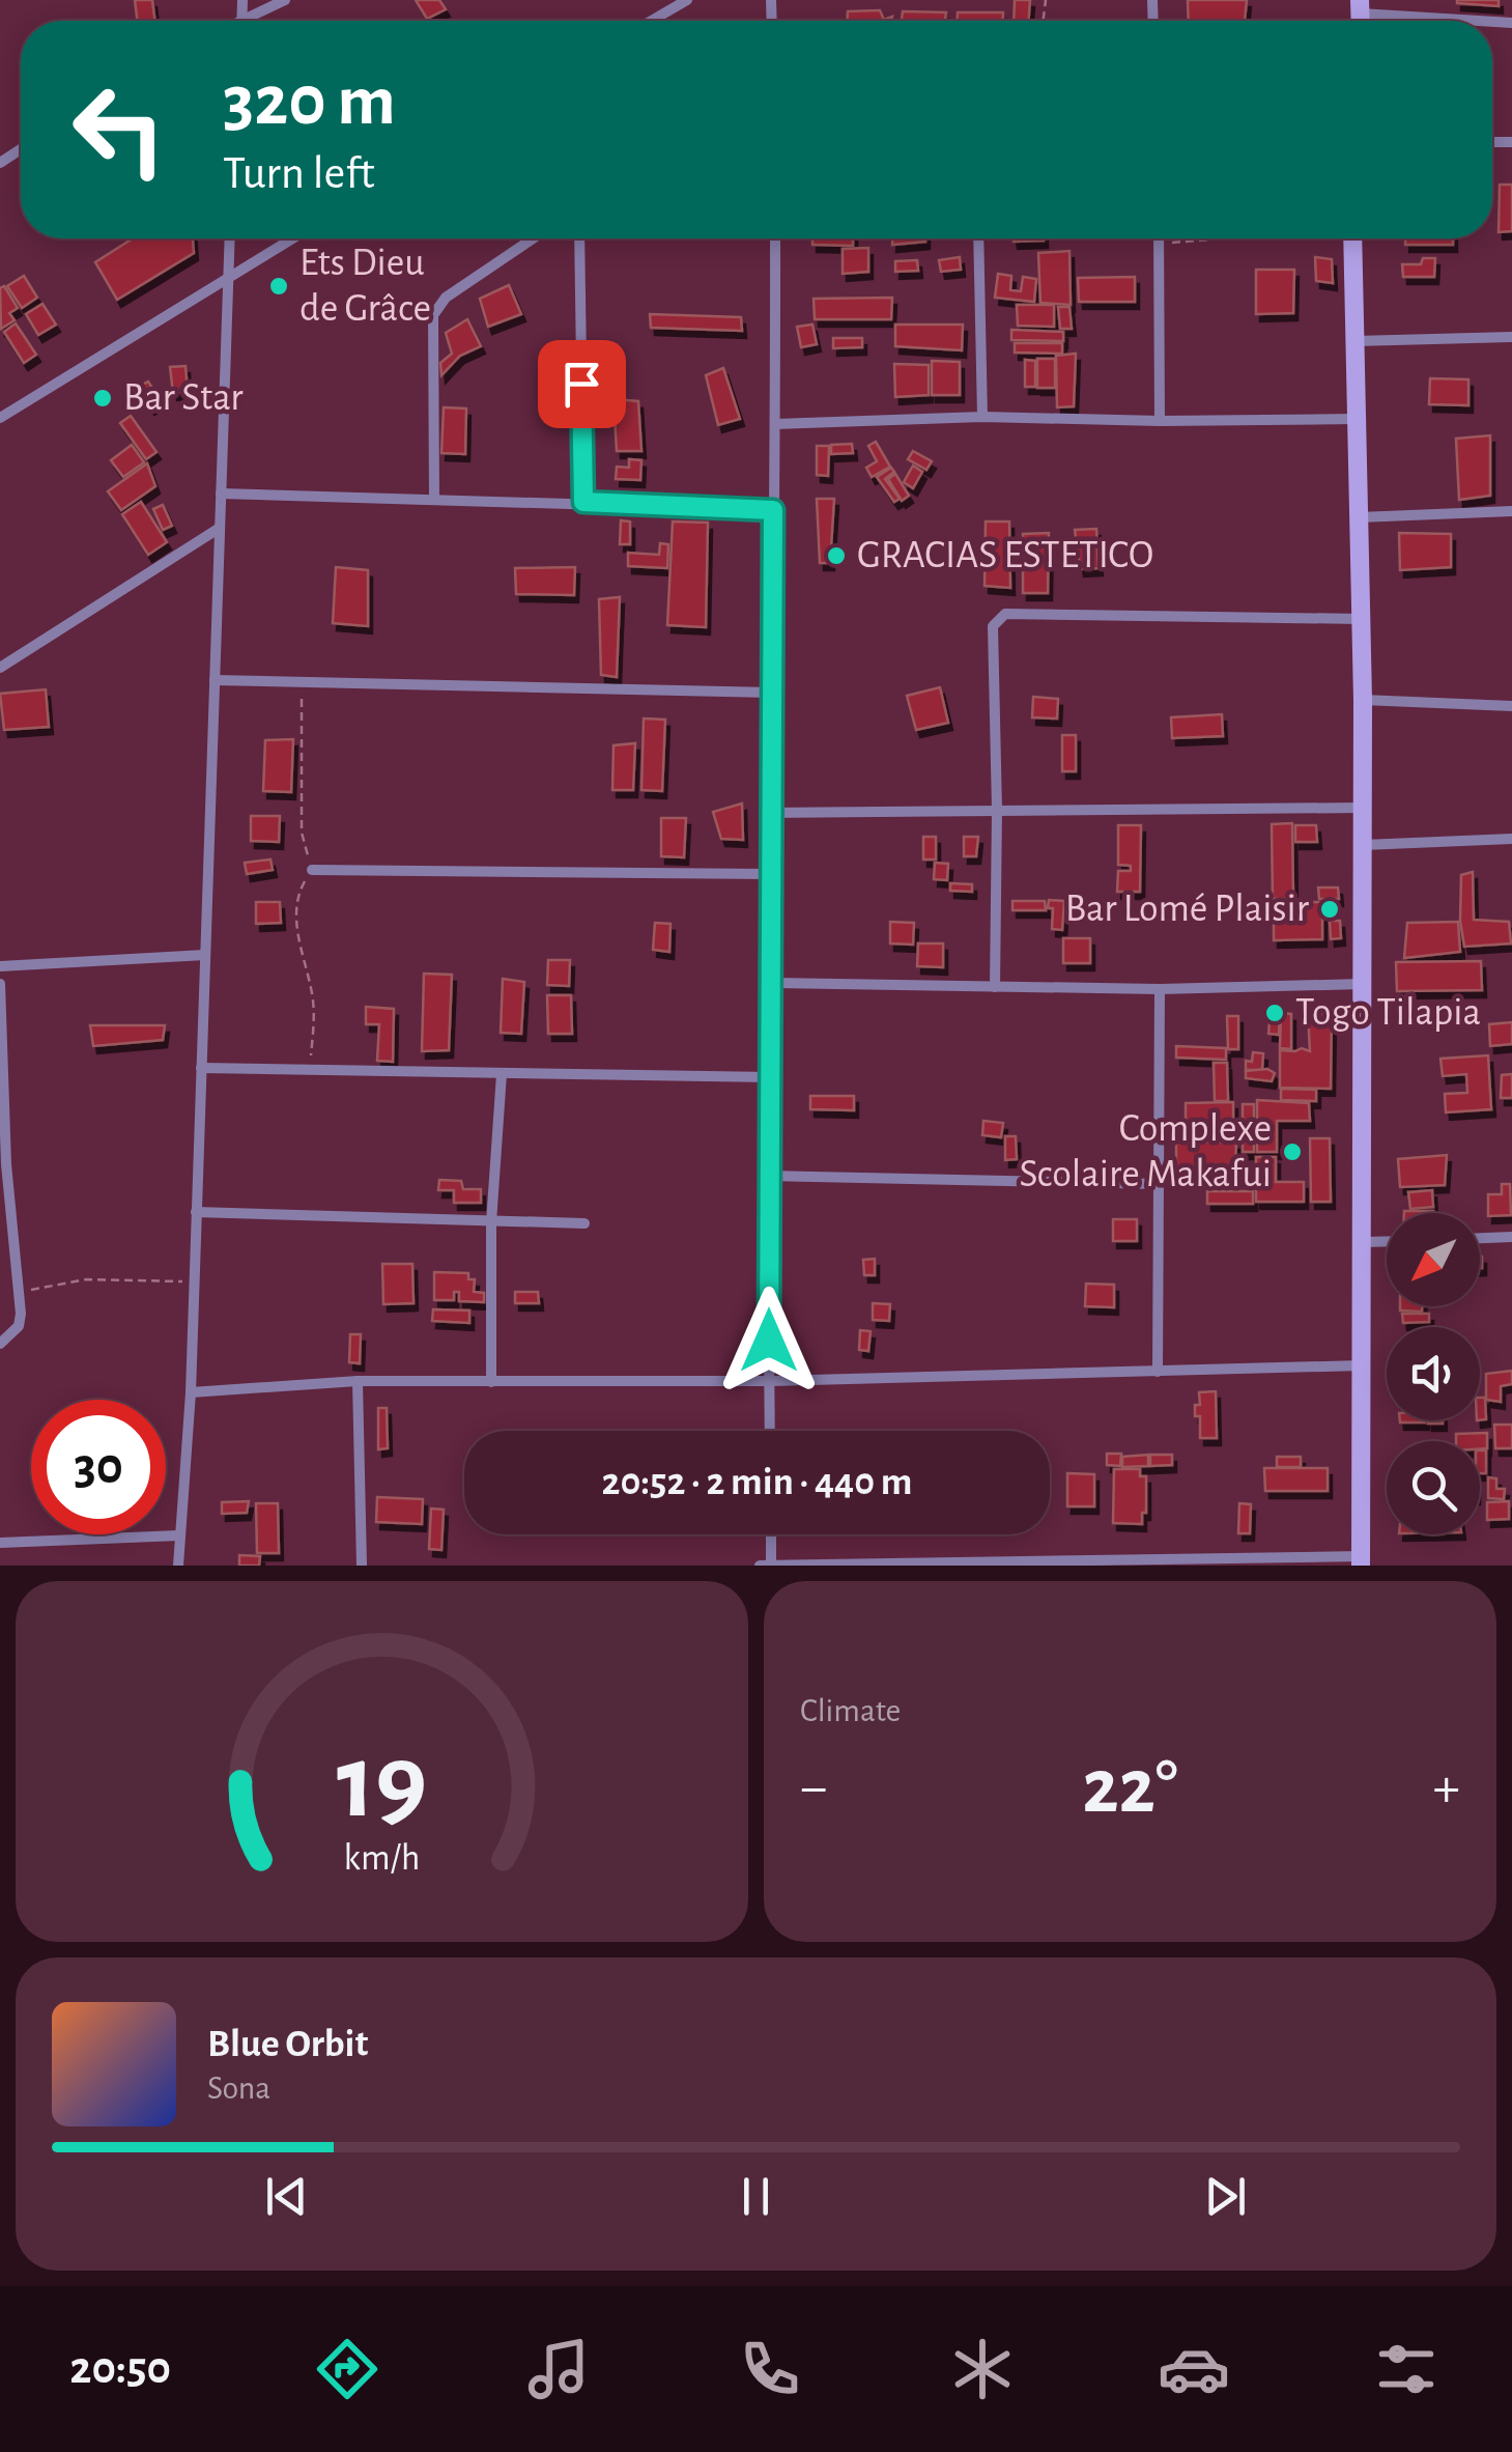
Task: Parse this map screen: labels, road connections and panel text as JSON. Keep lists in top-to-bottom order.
{
  "places": [
    "Ets Dieu de Grâce",
    "Bar Star",
    "GRACIAS ESTETICO",
    "Bar Lomé Plaisir",
    "Togo Tilapia",
    "Complexe Scolaire Makafui"
  ],
  "north": "bottom left",
  "page": {
    "turn": ["320 m", "Turn left"],
    "limit": "30",
    "trip": "20:52 · 2 min · 440 m",
    "tile": "Climate",
    "heat": ["−", "22°", "+"],
    "song": ["Blue Orbit", "Sona"],
    "tabs": "20:50",
    "gauge": ["19", "km/h"]
  }
}
